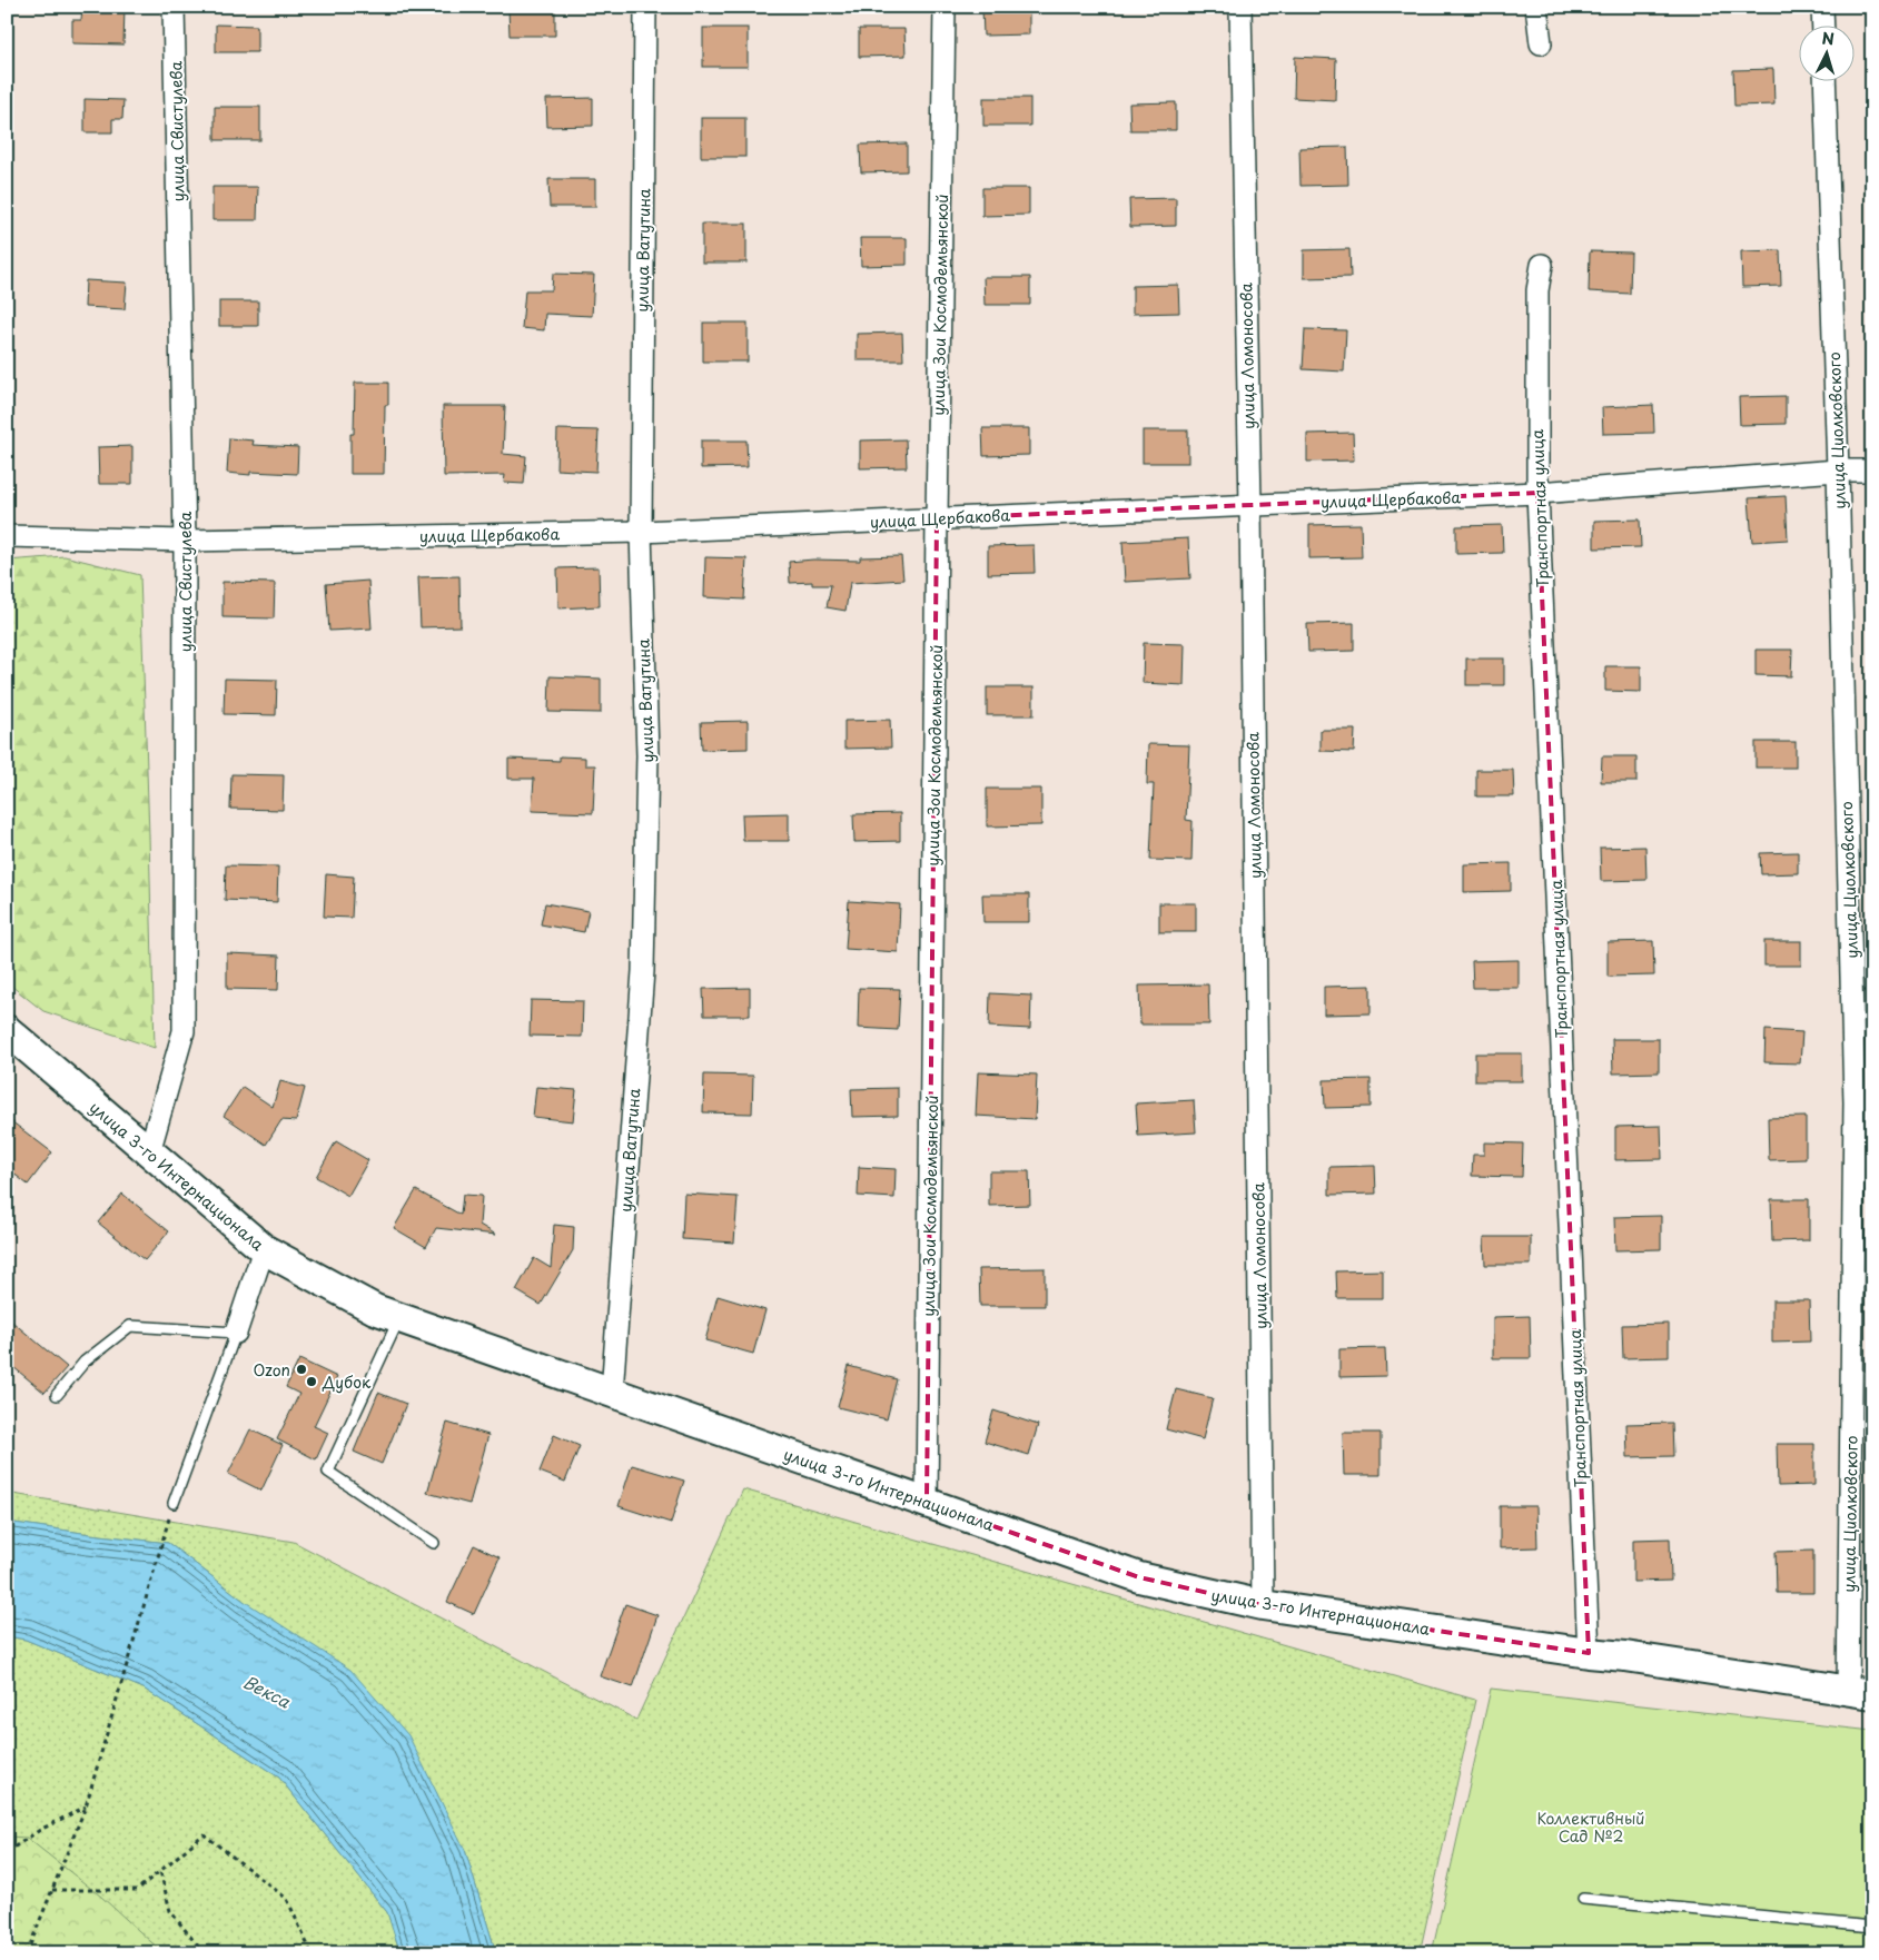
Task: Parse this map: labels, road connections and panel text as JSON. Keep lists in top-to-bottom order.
{
  "streets": {
    "main road": ["улица 3-го Интернационала"],
    "street": [
      "улица Свистулева",
      "улица Ватутина",
      "улица Зои Космодемьянской",
      "улица Ломоносова",
      "улица Циолковского",
      "улица Щербакова",
      "Транспортная улица"
    ]
  },
  "crossings": [
    ["улица Свистулева", "улица Щербакова"],
    ["улица Свистулева", "улица 3-го Интернационала"],
    ["улица Ватутина", "улица Щербакова"],
    ["улица Ватутина", "улица 3-го Интернационала"],
    ["улица Зои Космодемьянской", "улица Щербакова"],
    ["улица Зои Космодемьянской", "улица 3-го Интернационала"],
    ["улица Ломоносова", "улица Щербакова"],
    ["улица Ломоносова", "улица 3-го Интернационала"],
    ["улица Циолковского", "улица Щербакова"],
    ["улица Циолковского", "улица 3-го Интернационала"],
    ["улица Щербакова", "Транспортная улица"],
    ["Транспортная улица", "улица 3-го Интернационала"]
  ],
  "water": ["Векса"],
  "parks": ["Коллективный Сад №2"],
  "places": ["Ozon", "Дубок"],
  "north": "top"
}
